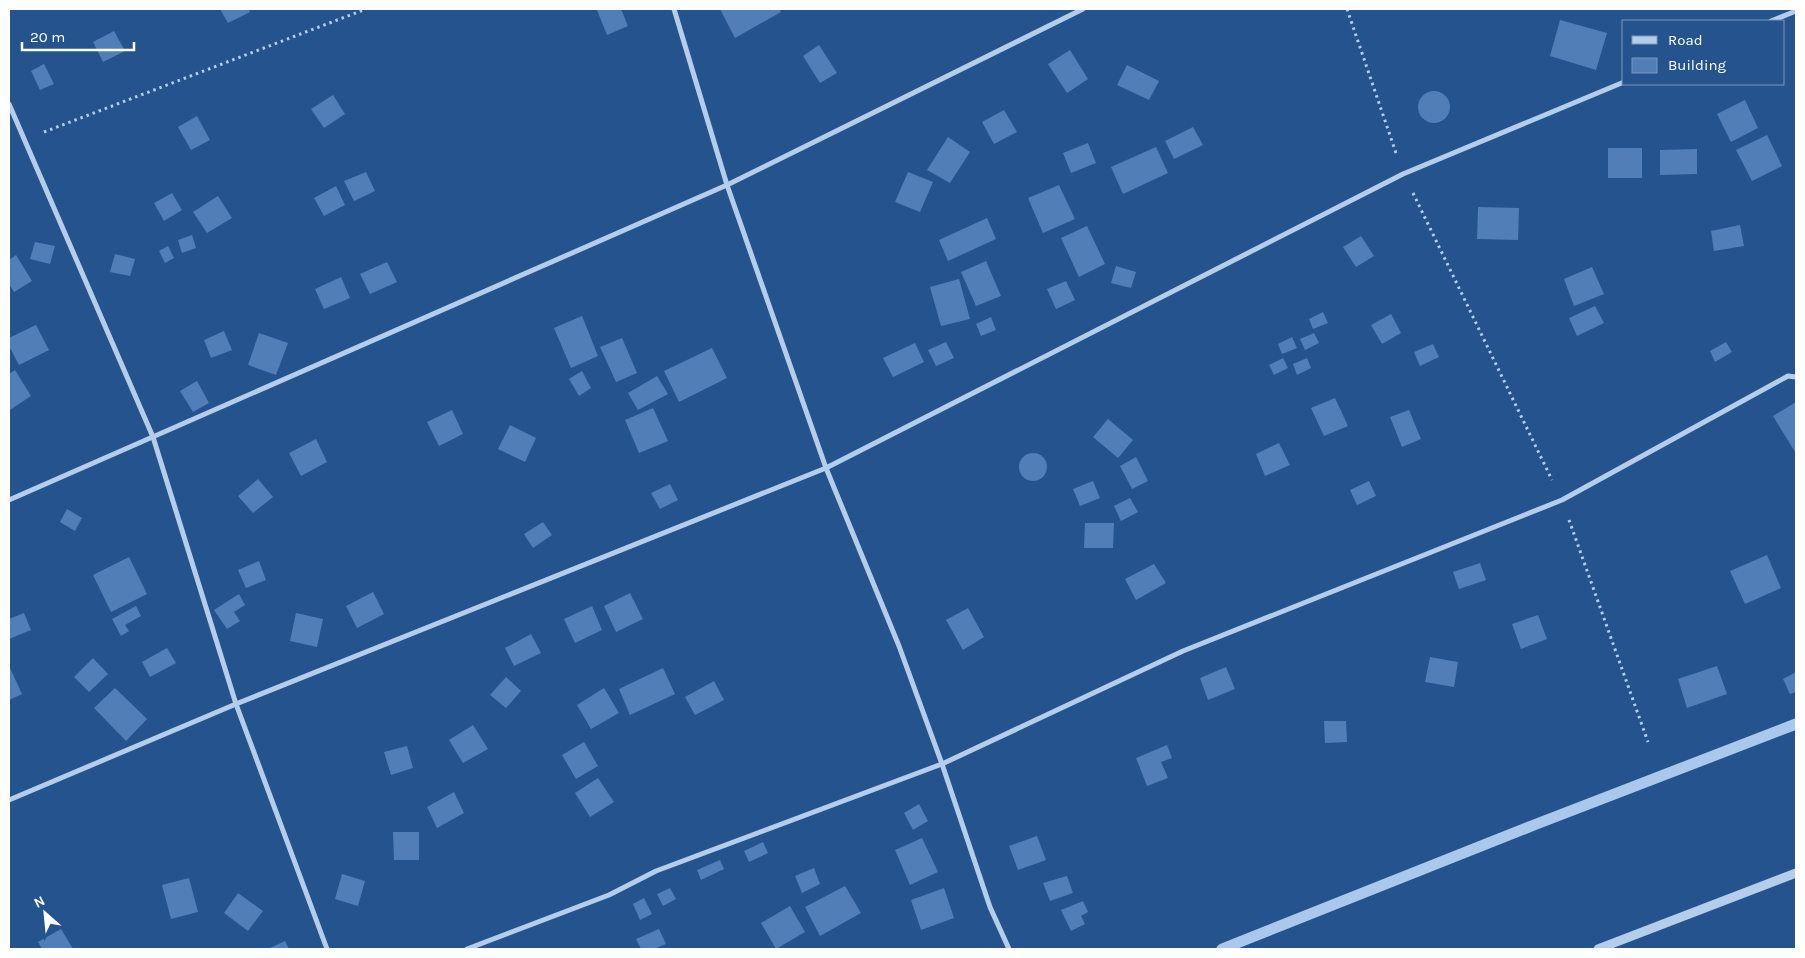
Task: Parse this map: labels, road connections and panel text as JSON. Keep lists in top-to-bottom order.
{
  "legend": ["Road", "Building"],
  "scale_bar": "20 m",
  "north": "top left"
}
